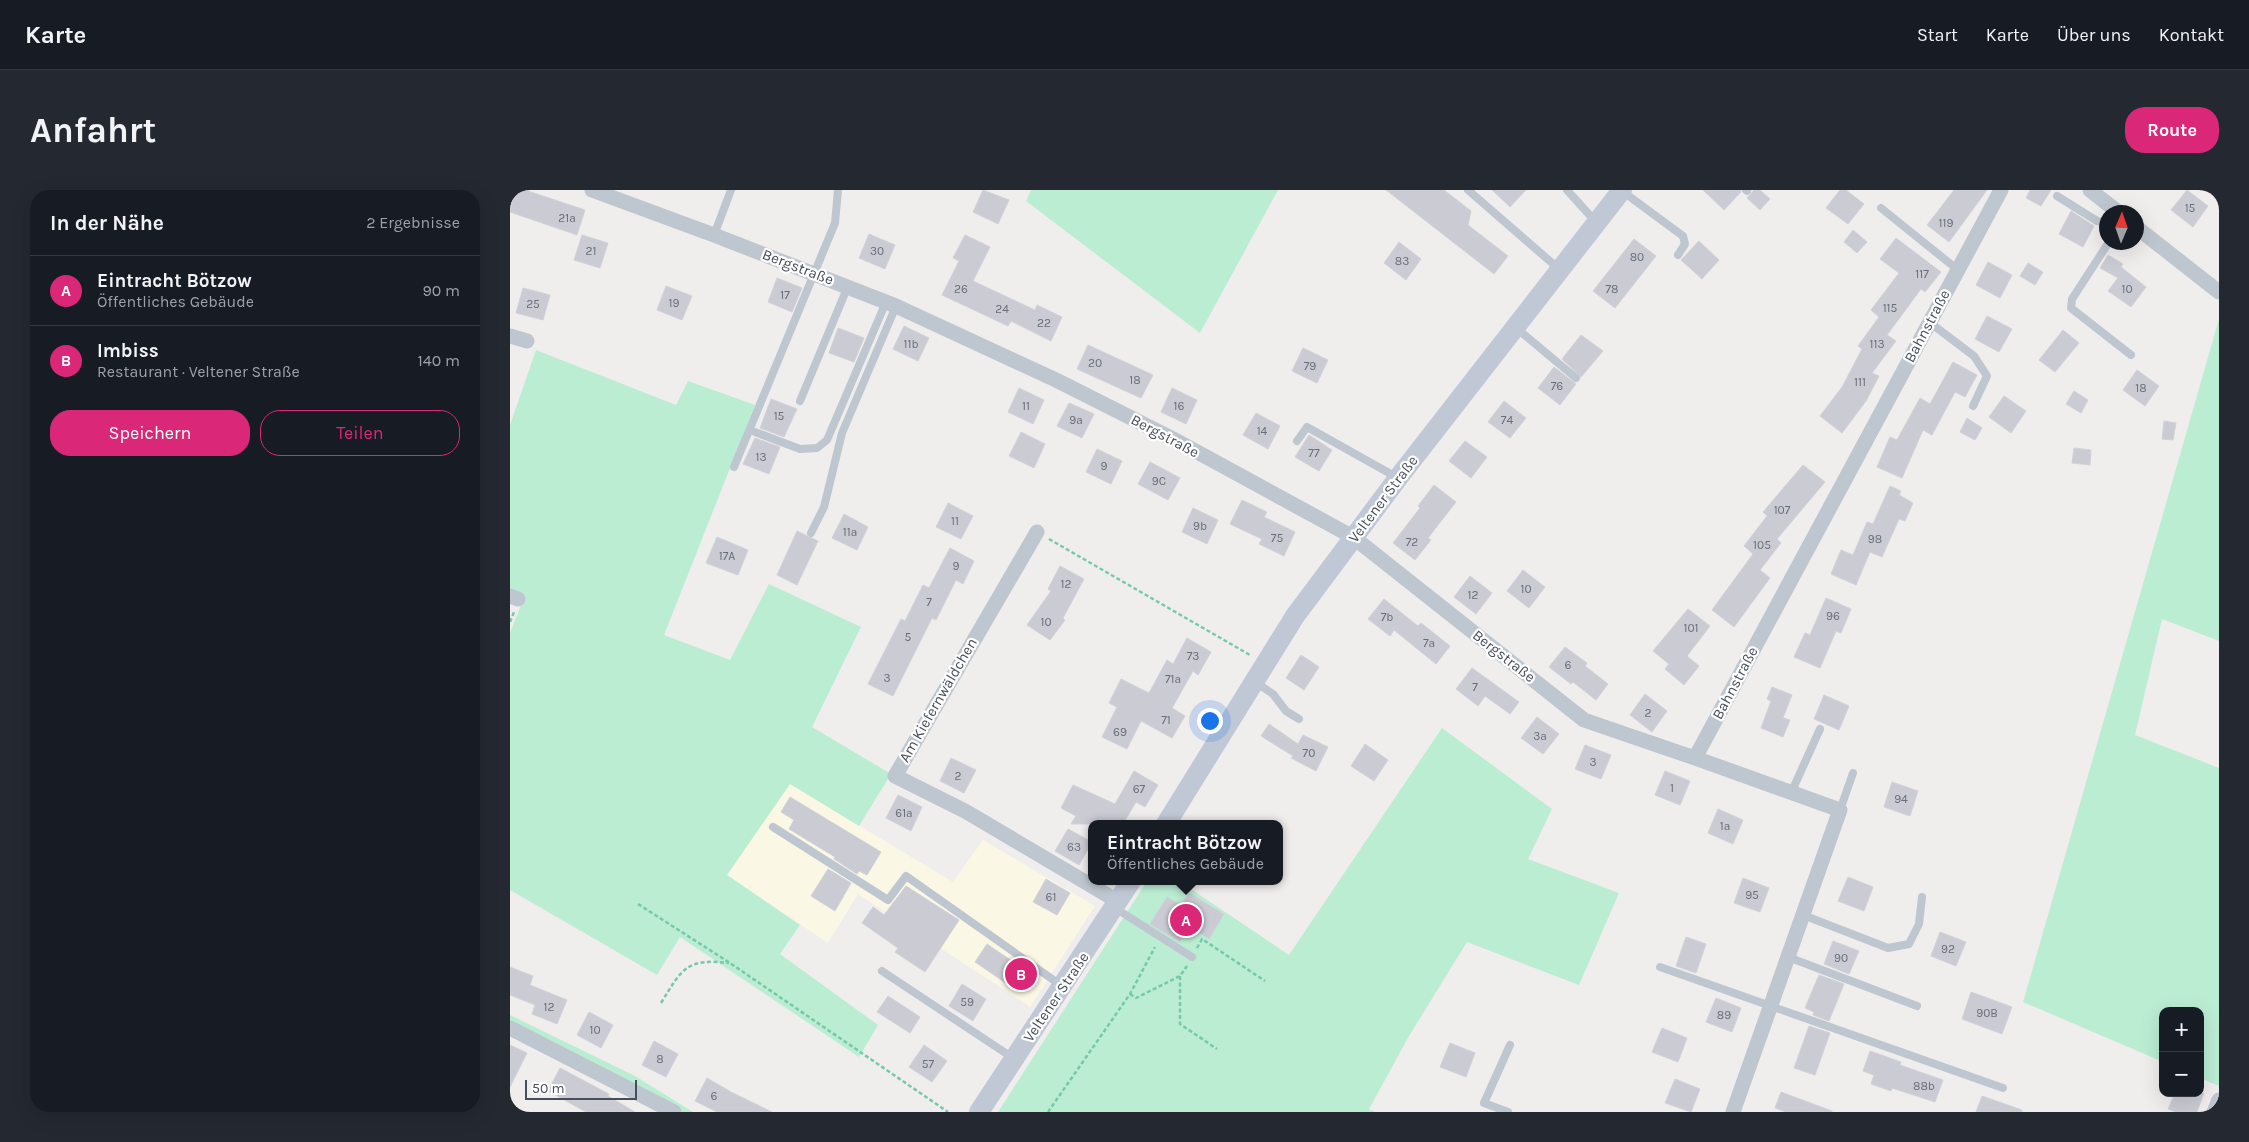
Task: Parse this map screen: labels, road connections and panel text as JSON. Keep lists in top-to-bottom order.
{
  "streets": {
    "main road": ["Veltener Straße"],
    "street": ["Bergstraße", "Bahnstraße", "Am Kiefernwäldchen"]
  },
  "crossings": [
    ["Bergstraße", "Bahnstraße"],
    ["Bergstraße", "Veltener Straße"],
    ["Veltener Straße", "Am Kiefernwäldchen"]
  ],
  "house_numbers": [
    "15",
    "21a",
    "119",
    "21",
    "30",
    "80",
    "83",
    "117",
    "26",
    "78",
    "10",
    "17",
    "19",
    "25",
    "115",
    "24",
    "22",
    "11b",
    "113",
    "20",
    "79",
    "18",
    "111",
    "76",
    "18",
    "11",
    "16",
    "15",
    "9a",
    "74",
    "14",
    "77",
    "13",
    "9",
    "9C",
    "107",
    "11",
    "9b",
    "11a",
    "75",
    "98",
    "72",
    "105",
    "17A",
    "9",
    "12",
    "10",
    "12",
    "7",
    "96",
    "7b",
    "10",
    "101",
    "5",
    "7a",
    "73",
    "6",
    "3",
    "71a",
    "7",
    "2",
    "71",
    "69",
    "3a",
    "70",
    "3",
    "2",
    "1",
    "67",
    "94",
    "61a",
    "1a",
    "63",
    "95",
    "61",
    "92",
    "90",
    "59",
    "12",
    "90B",
    "89",
    "10",
    "8",
    "57",
    "88b",
    "6"
  ],
  "scale_bar": "50 m",
  "north": "top",
  "page": {
    "header": "Karte",
    "nav": [
      "Start",
      "Karte",
      "Über uns",
      "Kontakt"
    ],
    "buttons": [
      "Route",
      ["Speichern", "Teilen"]
    ],
    "title": "Anfahrt",
    "heading": ["In der Nähe", "2 Ergebnisse"],
    "list": [
      {
        "mark": "A",
        "name": "Eintracht Bötzow",
        "note": "Öffentliches Gebäude",
        "value": "90 m"
      },
      {
        "mark": "B",
        "name": "Imbiss",
        "note": "Restaurant · Veltener Straße",
        "value": "140 m"
      }
    ],
    "popup": ["Eintracht Bötzow", "Öffentliches Gebäude"],
    "pins": ["A", "B"],
    "map_buttons": ["+", "−"],
    "scale": "50 m"
  }
}
